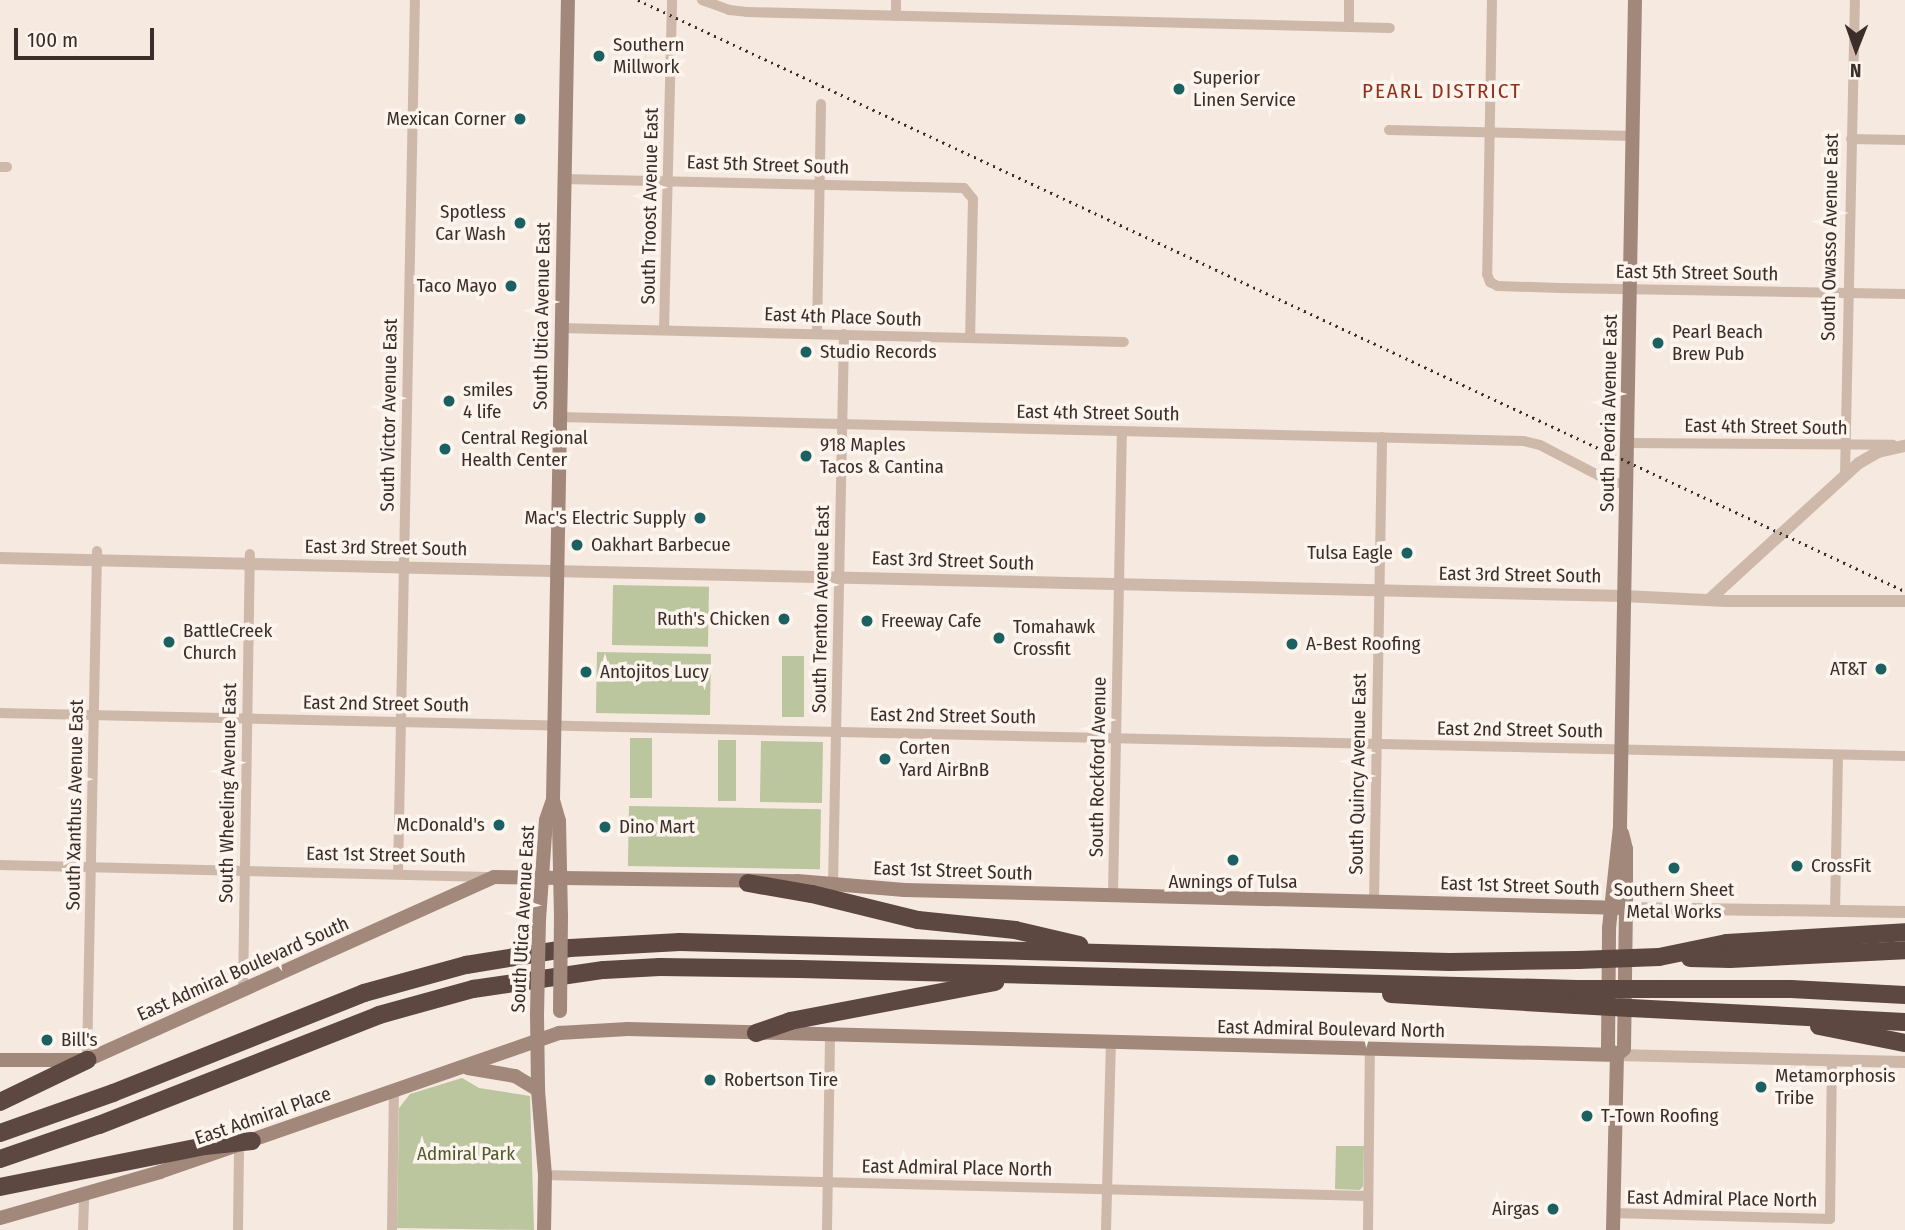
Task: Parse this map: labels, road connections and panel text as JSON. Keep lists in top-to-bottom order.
{
  "streets": {
    "main road": [
      "South Utica Avenue East",
      "South Peoria Avenue East",
      "East 1st Street South",
      "East Admiral Boulevard South",
      "East Admiral Boulevard North",
      "East Admiral Place"
    ],
    "street": [
      "East 5th Street South",
      "South Troost Avenue East",
      "South Owasso Avenue East",
      "East 4th Place South",
      "East 4th Street South",
      "South Victor Avenue East",
      "East 3rd Street South",
      "South Trenton Avenue East",
      "East 2nd Street South",
      "South Rockford Avenue",
      "South Quincy Avenue East",
      "South Wheeling Avenue East",
      "South Xanthus Avenue East",
      "East Admiral Place North"
    ]
  },
  "crossings": [
    ["East 5th Street South", "South Troost Avenue East"],
    ["East 5th Street South", "South Owasso Avenue East"],
    ["East 5th Street South", "South Utica Avenue East"],
    ["East 5th Street South", "East 4th Place South"],
    ["East 5th Street South", "South Peoria Avenue East"],
    ["South Troost Avenue East", "East 4th Place South"],
    ["South Owasso Avenue East", "East 4th Street South"],
    ["South Utica Avenue East", "East 4th Place South"],
    ["South Utica Avenue East", "East 4th Street South"],
    ["South Utica Avenue East", "East 3rd Street South"],
    ["South Utica Avenue East", "East 2nd Street South"],
    ["South Utica Avenue East", "East 1st Street South"],
    ["South Utica Avenue East", "East Admiral Place"],
    ["South Utica Avenue East", "East Admiral Place North"],
    ["East 4th Place South", "South Trenton Avenue East"],
    ["East 4th Street South", "South Peoria Avenue East"],
    ["East 4th Street South", "South Trenton Avenue East"],
    ["East 4th Street South", "South Rockford Avenue"],
    ["East 4th Street South", "South Quincy Avenue East"],
    ["South Peoria Avenue East", "East 3rd Street South"],
    ["South Peoria Avenue East", "East 2nd Street South"],
    ["South Peoria Avenue East", "East 1st Street South"],
    ["South Peoria Avenue East", "East Admiral Boulevard North"],
    ["South Peoria Avenue East", "East Admiral Place North"],
    ["South Victor Avenue East", "East 3rd Street South"],
    ["South Victor Avenue East", "East 2nd Street South"],
    ["South Victor Avenue East", "East 1st Street South"],
    ["East 3rd Street South", "South Trenton Avenue East"],
    ["East 3rd Street South", "South Rockford Avenue"],
    ["East 3rd Street South", "South Quincy Avenue East"],
    ["East 3rd Street South", "South Wheeling Avenue East"],
    ["East 3rd Street South", "South Xanthus Avenue East"],
    ["South Trenton Avenue East", "East 2nd Street South"],
    ["South Trenton Avenue East", "East 1st Street South"],
    ["East 2nd Street South", "South Rockford Avenue"],
    ["East 2nd Street South", "South Quincy Avenue East"],
    ["East 2nd Street South", "South Wheeling Avenue East"],
    ["East 2nd Street South", "South Xanthus Avenue East"],
    ["South Rockford Avenue", "East 1st Street South"],
    ["South Quincy Avenue East", "East 1st Street South"],
    ["South Wheeling Avenue East", "East 1st Street South"],
    ["South Wheeling Avenue East", "East Admiral Boulevard South"],
    ["South Xanthus Avenue East", "East 1st Street South"],
    ["South Xanthus Avenue East", "East Admiral Boulevard South"],
    ["East 1st Street South", "East Admiral Boulevard South"],
    ["East Admiral Boulevard North", "East Admiral Place North"]
  ],
  "districts": ["PEARL DISTRICT"],
  "parks": ["Admiral Park"],
  "places": [
    "Southern Millwork",
    "Superior Linen Service",
    "Mexican Corner",
    "Spotless Car Wash",
    "Taco Mayo",
    "Pearl Beach Brew Pub",
    "Studio Records",
    "smiles 4 life",
    "Central Regional Health Center",
    "918 Maples Tacos & Cantina",
    "Mac's Electric Supply",
    "Oakhart Barbecue",
    "Tulsa Eagle",
    "Ruth's Chicken",
    "Freeway Cafe",
    "Tomahawk Crossfit",
    "BattleCreek Church",
    "A-Best Roofing",
    "AT&T",
    "Antojitos Lucy",
    "Corten Yard AirBnB",
    "McDonald's",
    "Dino Mart",
    "Awnings of Tulsa",
    "CrossFit",
    "Southern Sheet Metal Works",
    "Bill's",
    "Robertson Tire",
    "Metamorphosis Tribe",
    "T-Town Roofing",
    "Airgas"
  ],
  "scale_bar": "100 m",
  "north": "bottom"
}
